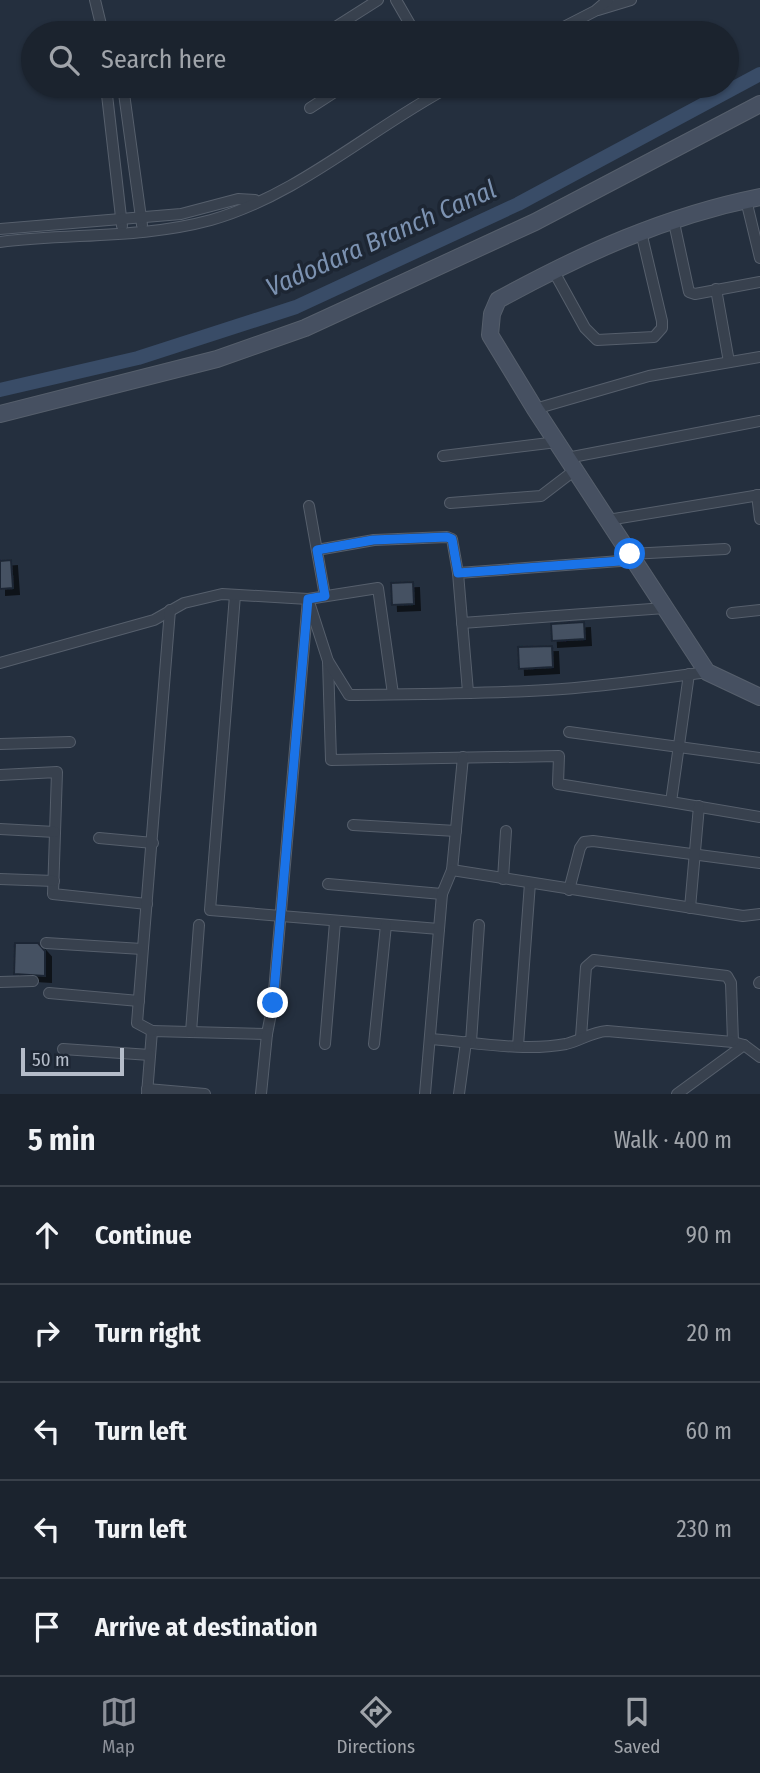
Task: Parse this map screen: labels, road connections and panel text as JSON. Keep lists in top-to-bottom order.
{
  "water": ["Vadodara Branch Canal"],
  "scale_bar": "50 m",
  "page": {
    "search": "Search here",
    "scale": "50 m",
    "heading": ["5 min", "Walk · 400 m"],
    "list": [
      ["Continue", "90 m"],
      ["Turn right", "20 m"],
      ["Turn left", "60 m"],
      ["Turn left", "230 m"],
      "Arrive at destination"
    ],
    "nav": ["Map", "Directions", "Saved"]
  }
}
